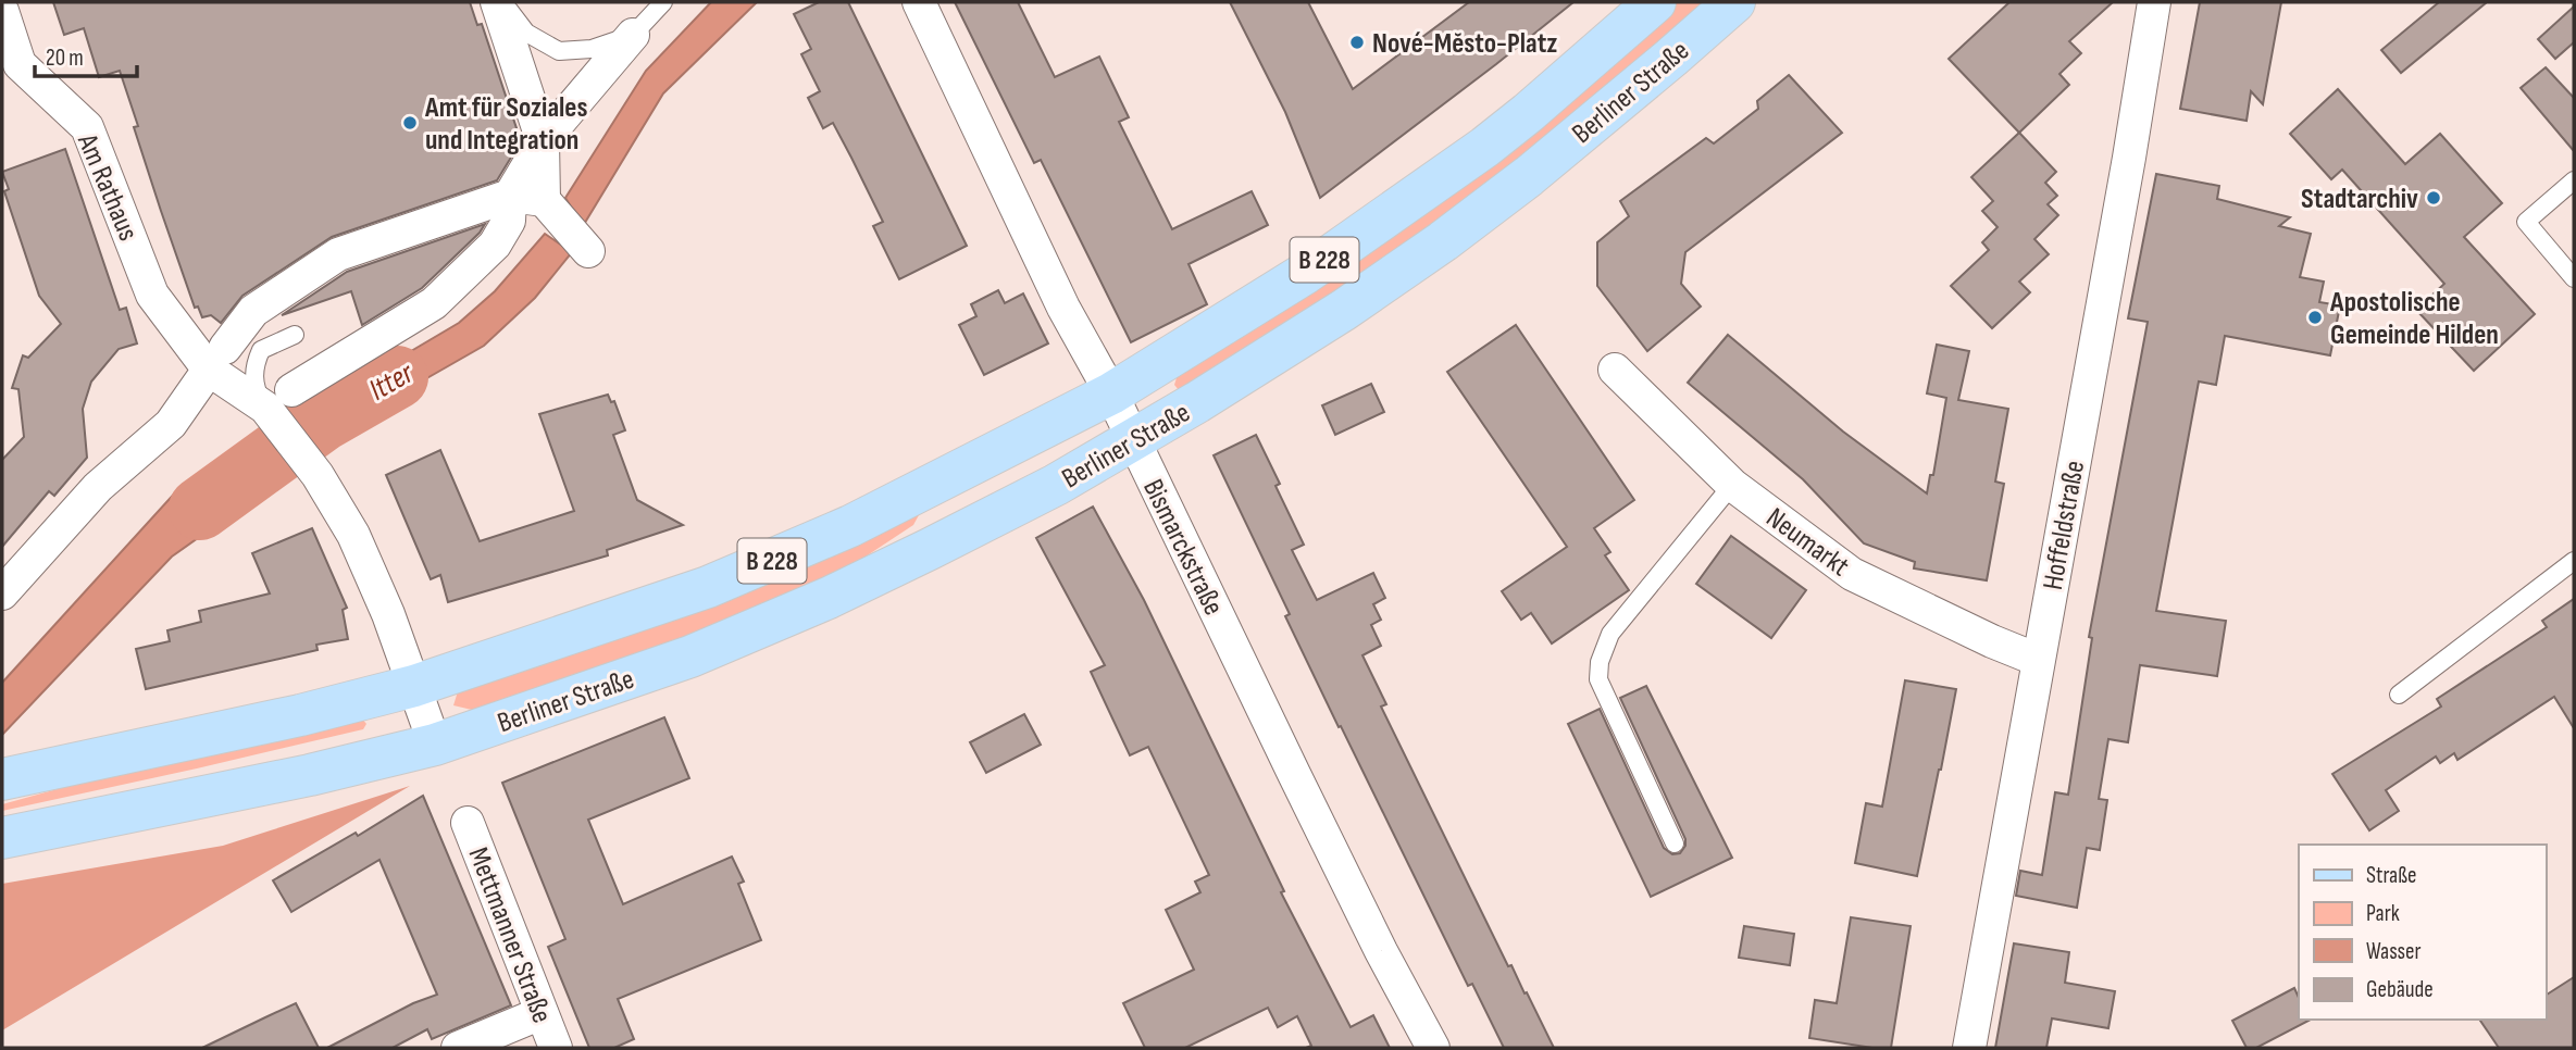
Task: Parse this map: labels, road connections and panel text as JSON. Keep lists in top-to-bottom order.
{
  "streets": {
    "main road": ["Berliner Straße", "B 228"],
    "street": [
      "Am Rathaus",
      "Hoffeldstraße",
      "Neumarkt",
      "Bismarckstraße",
      "Mettmanner Straße"
    ]
  },
  "crossings": [
    ["Berliner Straße", "Am Rathaus"],
    ["Berliner Straße", "Bismarckstraße"],
    ["Hoffeldstraße", "Neumarkt"]
  ],
  "water": ["Itter"],
  "places": [
    "Nové-Město-Platz",
    "Amt für Soziales und Integration",
    "Stadtarchiv",
    "Apostolische Gemeinde Hilden"
  ],
  "legend": [
    "Straße",
    "Park",
    "Wasser",
    "Gebäude"
  ],
  "scale_bar": "20 m"
}
